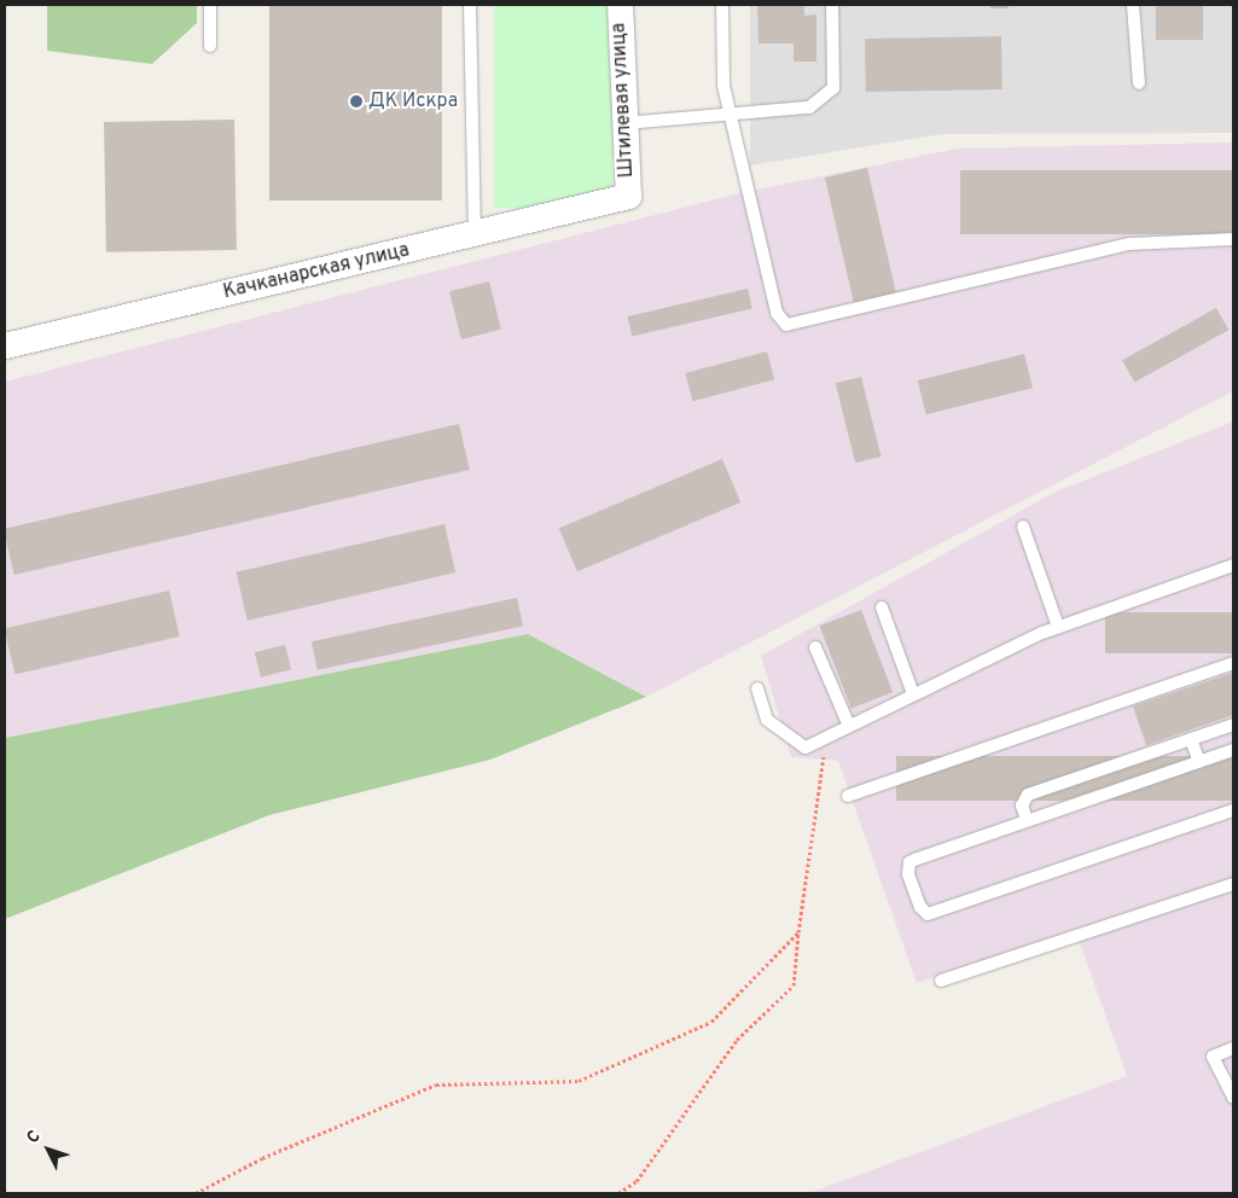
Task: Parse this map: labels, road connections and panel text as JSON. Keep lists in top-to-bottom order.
{
  "streets": {
    "street": ["Штилевая улица", "Качканарская улица"]
  },
  "crossings": [
    ["Штилевая улица", "Качканарская улица"]
  ],
  "places": ["ДК Искра"],
  "north": "top left"
}
